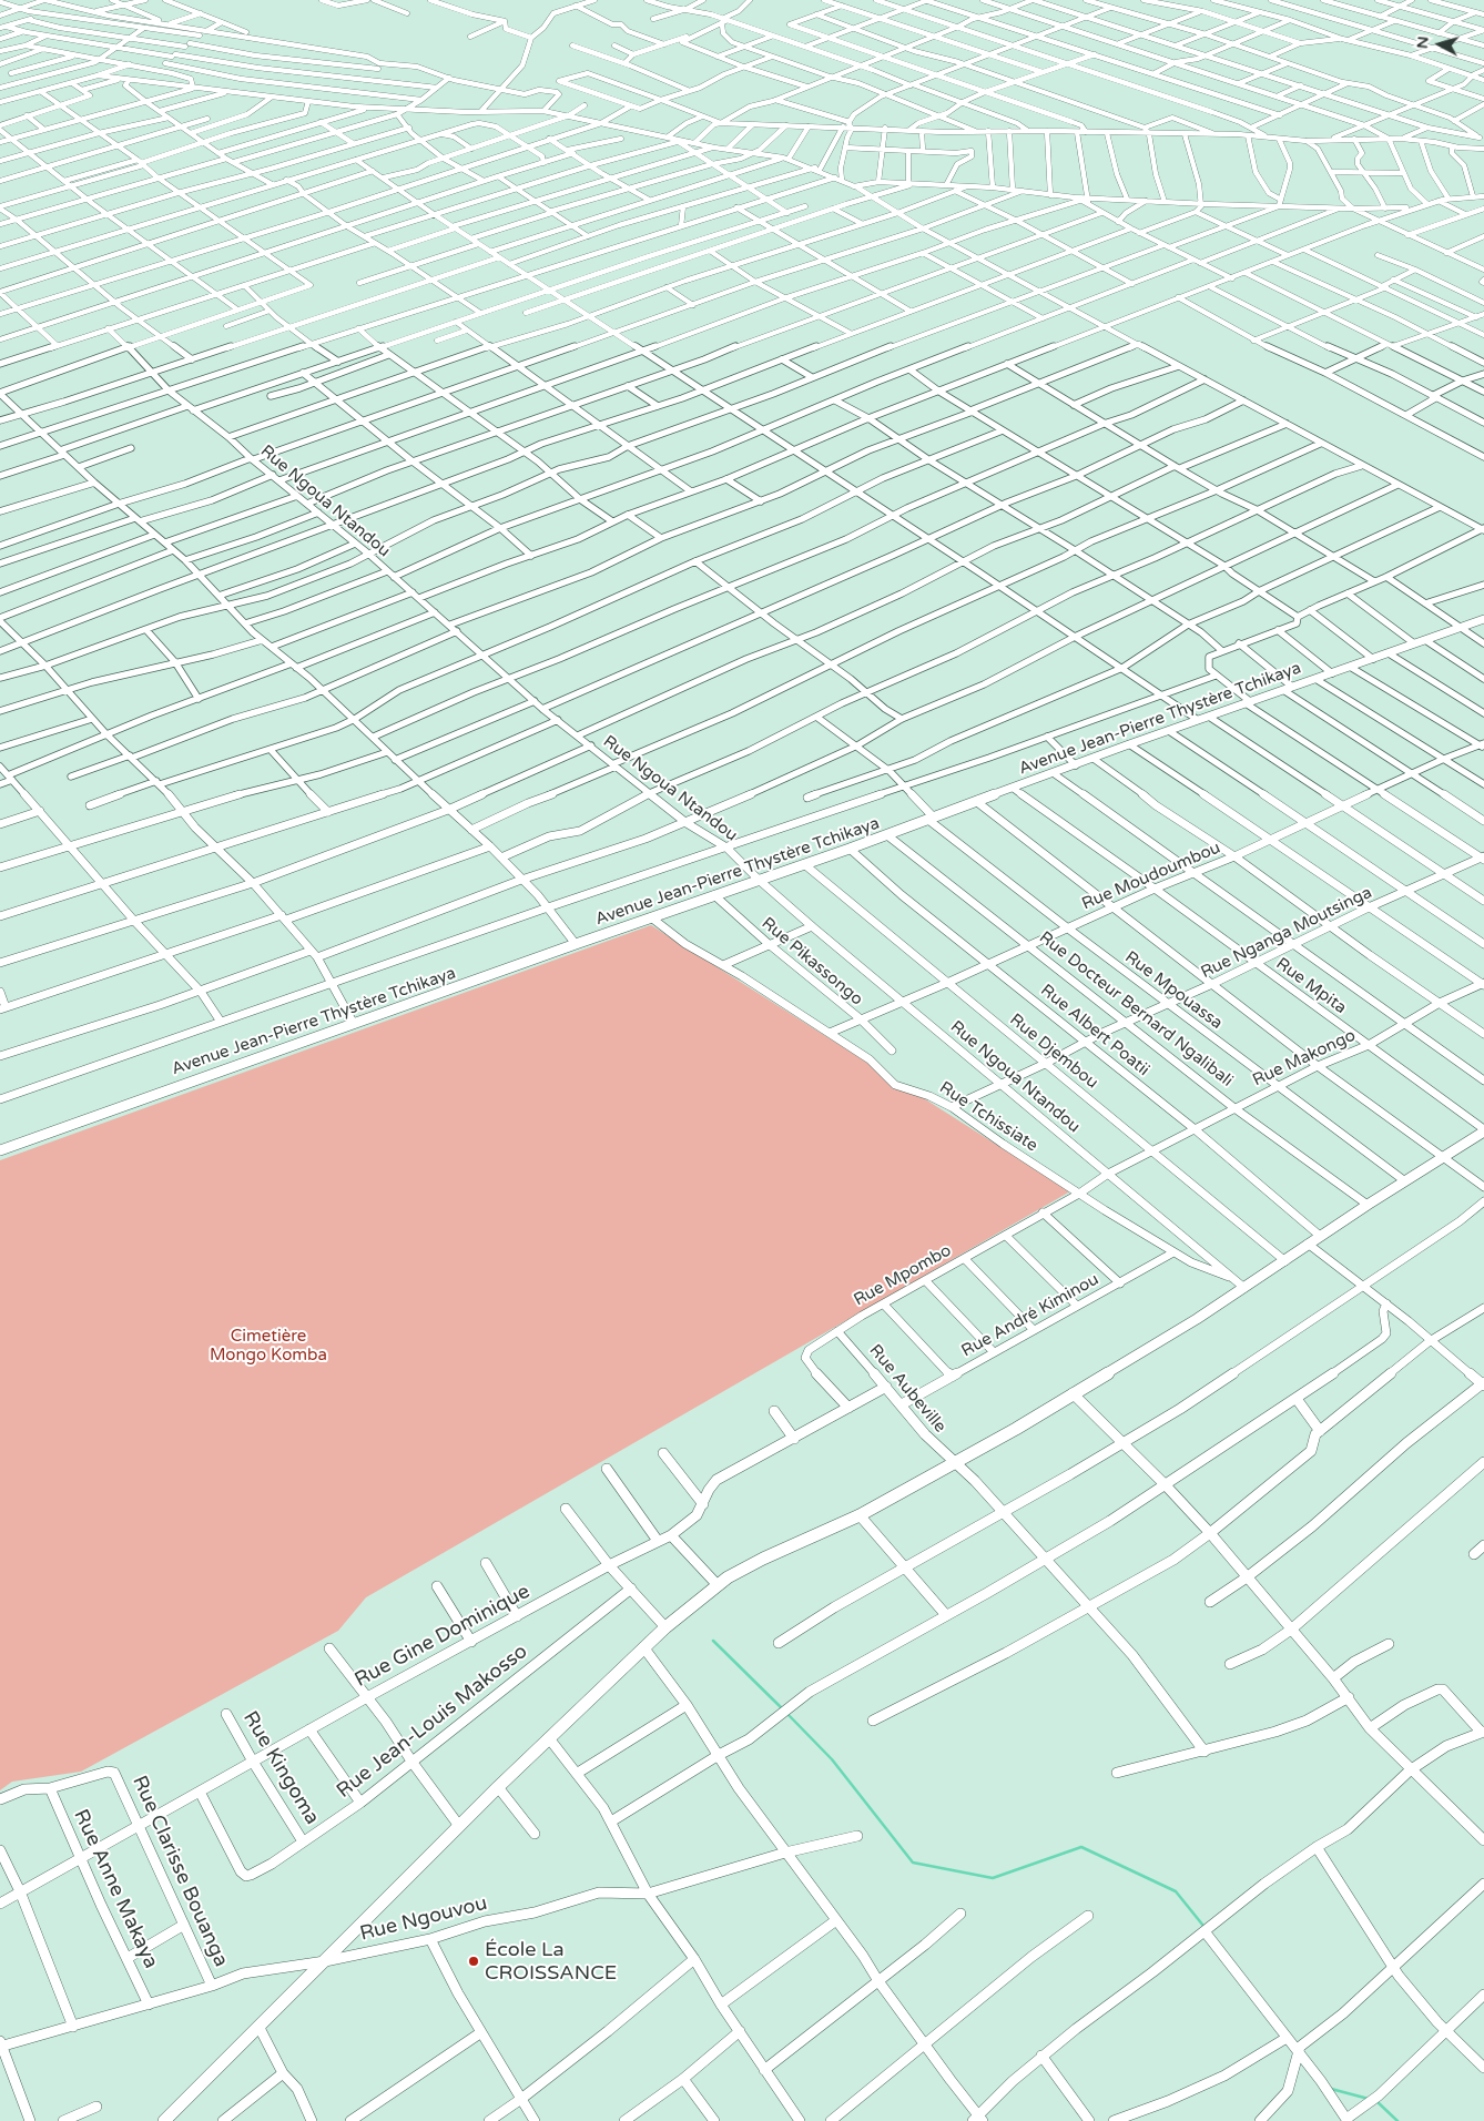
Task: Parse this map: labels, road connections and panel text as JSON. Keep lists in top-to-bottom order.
{
  "streets": {
    "street": [
      "Rue Ngoua Ntandou",
      "Avenue Jean-Pierre Thystère Tchikaya",
      "Rue Moudoumbou",
      "Rue Nganga Moutsinga",
      "Rue Pikassongo",
      "Rue Mpita",
      "Rue Mpouassa",
      "Rue Docteur Bernard Ngalibali",
      "Rue Albert Poatii",
      "Rue Djembou",
      "Rue Makongo",
      "Rue Tchissiate",
      "Rue Mpombo",
      "Rue André Kiminou",
      "Rue Aubeville",
      "Rue Gine Dominique",
      "Rue Jean-Louis Makosso",
      "Rue Kingoma",
      "Rue Clarisse Bouanga",
      "Rue Anne Makaya",
      "Rue Ngouvou"
    ]
  },
  "crossings": [
    ["Rue Ngoua Ntandou", "Avenue Jean-Pierre Thystère Tchikaya"],
    ["Rue Ngoua Ntandou", "Rue Moudoumbou"],
    ["Rue Ngoua Ntandou", "Rue Nganga Moutsinga"],
    ["Rue Ngoua Ntandou", "Rue Makongo"],
    ["Rue Ngoua Ntandou", "Rue Tchissiate"],
    ["Avenue Jean-Pierre Thystère Tchikaya", "Rue Pikassongo"],
    ["Avenue Jean-Pierre Thystère Tchikaya", "Rue Mpita"],
    ["Avenue Jean-Pierre Thystère Tchikaya", "Rue Mpouassa"],
    ["Avenue Jean-Pierre Thystère Tchikaya", "Rue Docteur Bernard Ngalibali"],
    ["Avenue Jean-Pierre Thystère Tchikaya", "Rue Albert Poatii"],
    ["Avenue Jean-Pierre Thystère Tchikaya", "Rue Djembou"],
    ["Avenue Jean-Pierre Thystère Tchikaya", "Rue Tchissiate"],
    ["Rue Moudoumbou", "Rue Pikassongo"],
    ["Rue Moudoumbou", "Rue Mpita"],
    ["Rue Moudoumbou", "Rue Mpouassa"],
    ["Rue Moudoumbou", "Rue Docteur Bernard Ngalibali"],
    ["Rue Moudoumbou", "Rue Albert Poatii"],
    ["Rue Moudoumbou", "Rue Djembou"],
    ["Rue Moudoumbou", "Rue Tchissiate"],
    ["Rue Nganga Moutsinga", "Rue Mpita"],
    ["Rue Nganga Moutsinga", "Rue Mpouassa"],
    ["Rue Nganga Moutsinga", "Rue Docteur Bernard Ngalibali"],
    ["Rue Nganga Moutsinga", "Rue Albert Poatii"],
    ["Rue Nganga Moutsinga", "Rue Djembou"],
    ["Rue Nganga Moutsinga", "Rue Tchissiate"],
    ["Rue Mpita", "Rue Makongo"],
    ["Rue Mpouassa", "Rue Makongo"],
    ["Rue Docteur Bernard Ngalibali", "Rue Makongo"],
    ["Rue Albert Poatii", "Rue Makongo"],
    ["Rue Djembou", "Rue Makongo"],
    ["Rue Makongo", "Rue Tchissiate"],
    ["Rue Makongo", "Rue Mpombo"],
    ["Rue Tchissiate", "Rue Mpombo"],
    ["Rue Tchissiate", "Rue André Kiminou"],
    ["Rue Mpombo", "Rue Aubeville"],
    ["Rue Mpombo", "Rue Gine Dominique"],
    ["Rue André Kiminou", "Rue Aubeville"],
    ["Rue Aubeville", "Rue Gine Dominique"],
    ["Rue Gine Dominique", "Rue Jean-Louis Makosso"],
    ["Rue Gine Dominique", "Rue Kingoma"],
    ["Rue Gine Dominique", "Rue Clarisse Bouanga"],
    ["Rue Gine Dominique", "Rue Anne Makaya"],
    ["Rue Jean-Louis Makosso", "Rue Kingoma"],
    ["Rue Clarisse Bouanga", "Rue Anne Makaya"],
    ["Rue Clarisse Bouanga", "Rue Ngouvou"],
    ["Rue Anne Makaya", "Rue Ngouvou"]
  ],
  "parks": ["Cimetière Mongo Komba"],
  "places": ["École La CROISSANCE"],
  "north": "left"
}
